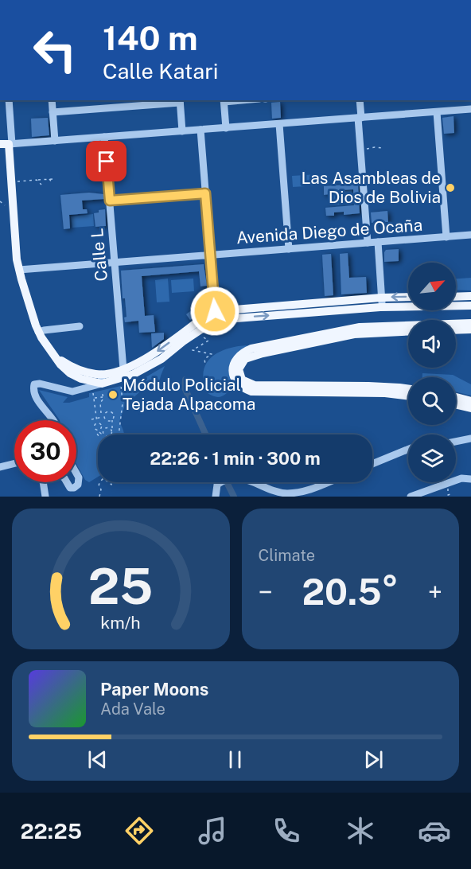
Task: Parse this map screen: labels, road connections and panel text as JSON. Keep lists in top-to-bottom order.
{
  "streets": {
    "street": ["Avenida Diego de Ocaña", "Calle L"]
  },
  "crossings": [
    ["Avenida Diego de Ocaña", "Calle L"]
  ],
  "places": ["Las Asambleas de Dios de Bolivia", "Módulo Policial Tejada Alpacoma"],
  "north": "top right",
  "page": {
    "turn": ["140 m", "Calle Katari"],
    "limit": "30",
    "trip": "22:26 · 1 min · 300 m",
    "tile": "Climate",
    "heat": ["−", "20.5°", "+"],
    "song": ["Paper Moons", "Ada Vale"],
    "tabs": "22:25",
    "gauge": ["25", "km/h"]
  }
}
